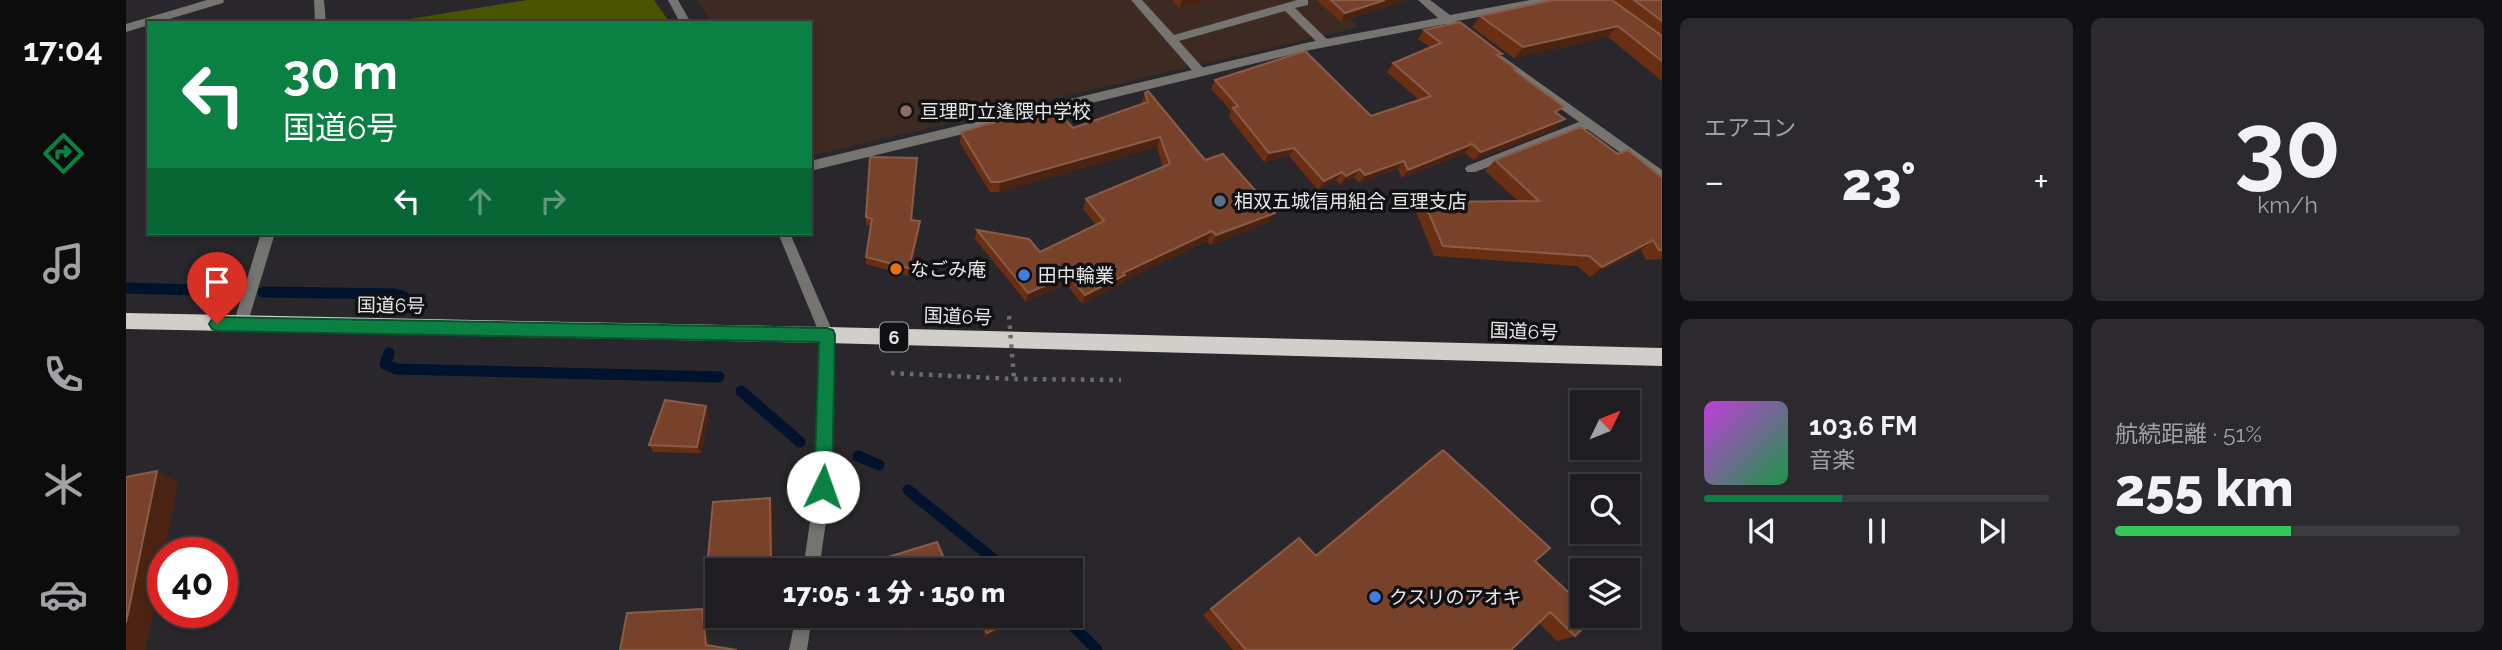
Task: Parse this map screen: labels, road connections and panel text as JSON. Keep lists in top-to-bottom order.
{
  "streets": {
    "highway": ["国道6号", "6"]
  },
  "places": [
    "亘理町立逢隈中学校",
    "相双五城信用組合 亘理支店",
    "なごみ庵",
    "田中輪業",
    "クスリのアオキ"
  ],
  "north": "top right",
  "page": {
    "tabs": "17:04",
    "tile": [
      "エアコン",
      ["30", "km/h"],
      ["航続距離 · 51%", "255 km"]
    ],
    "turn": ["30 m", "国道6号"],
    "heat": ["−", "23°", "+"],
    "song": ["103.6 FM", "音楽"],
    "limit": "40",
    "trip": "17:05 · 1 分 · 150 m"
  }
}
